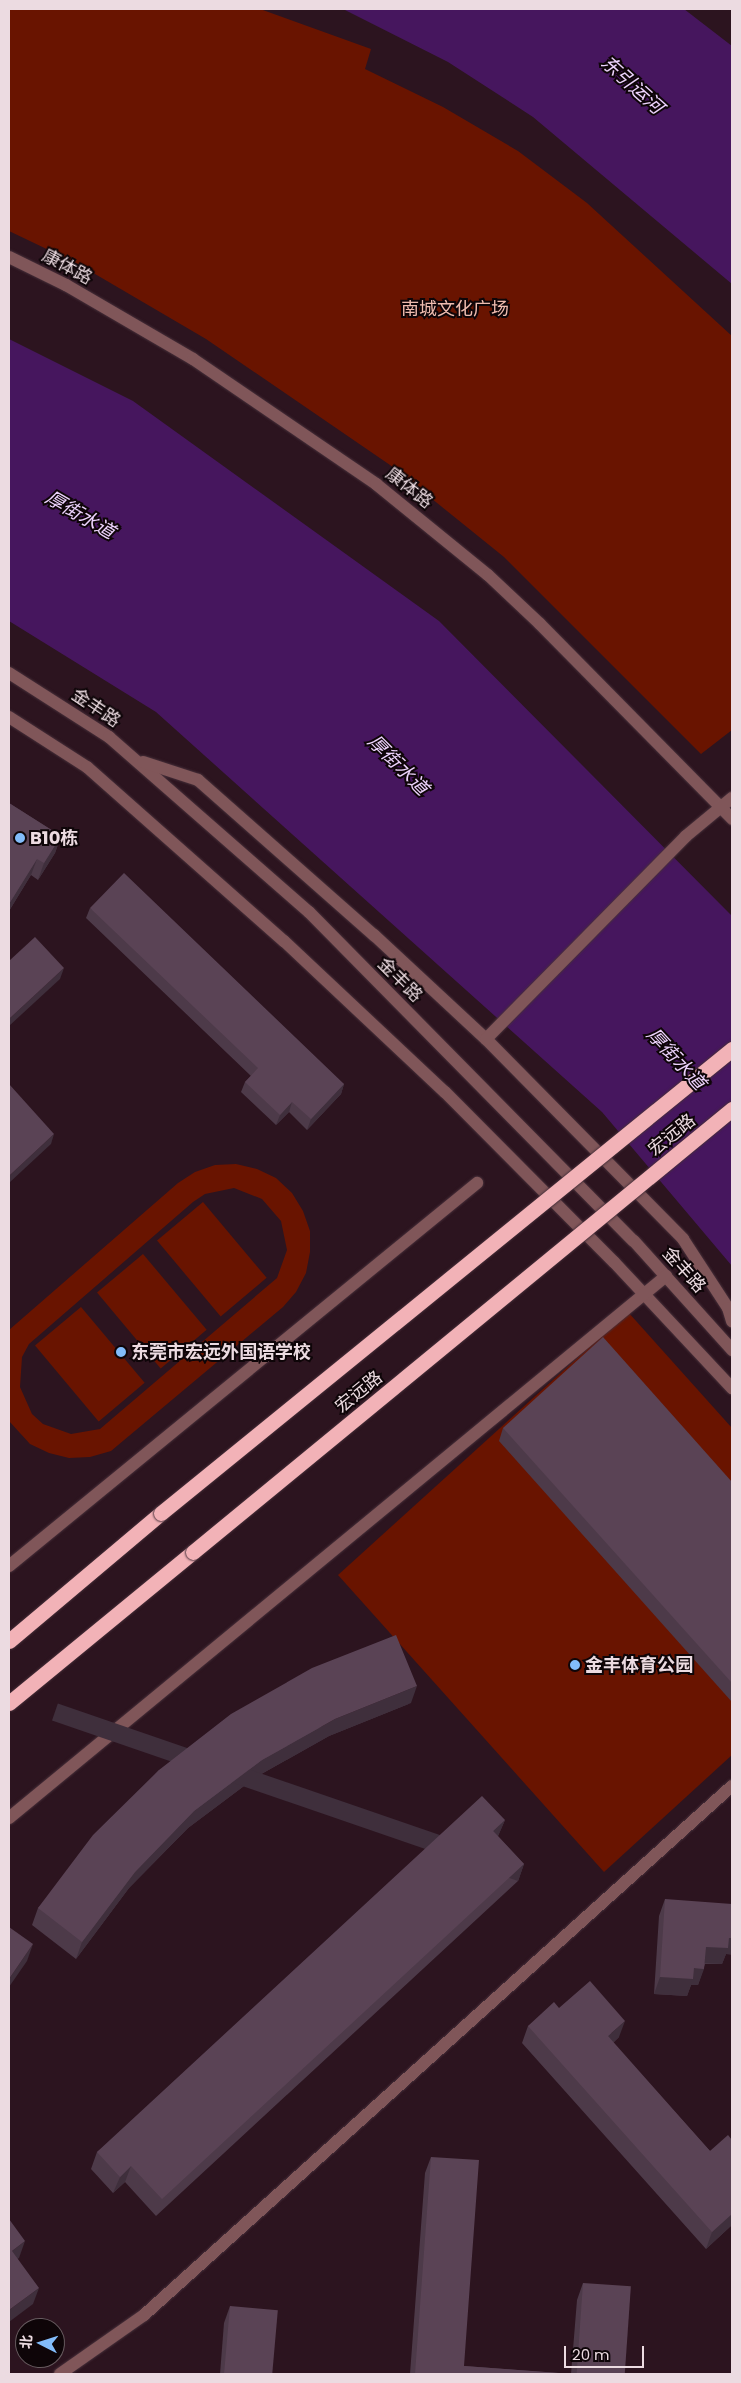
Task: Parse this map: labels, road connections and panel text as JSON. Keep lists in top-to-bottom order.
{
  "streets": {
    "highway": ["宏远路"],
    "street": ["康体路", "金丰路"]
  },
  "water": ["东引运河", "厚街水道"],
  "parks": ["南城文化广场"],
  "places": ["B10栋", "东莞市宏远外国语学校", "金丰体育公园"],
  "scale_bar": "20 m",
  "north": "left"
}
